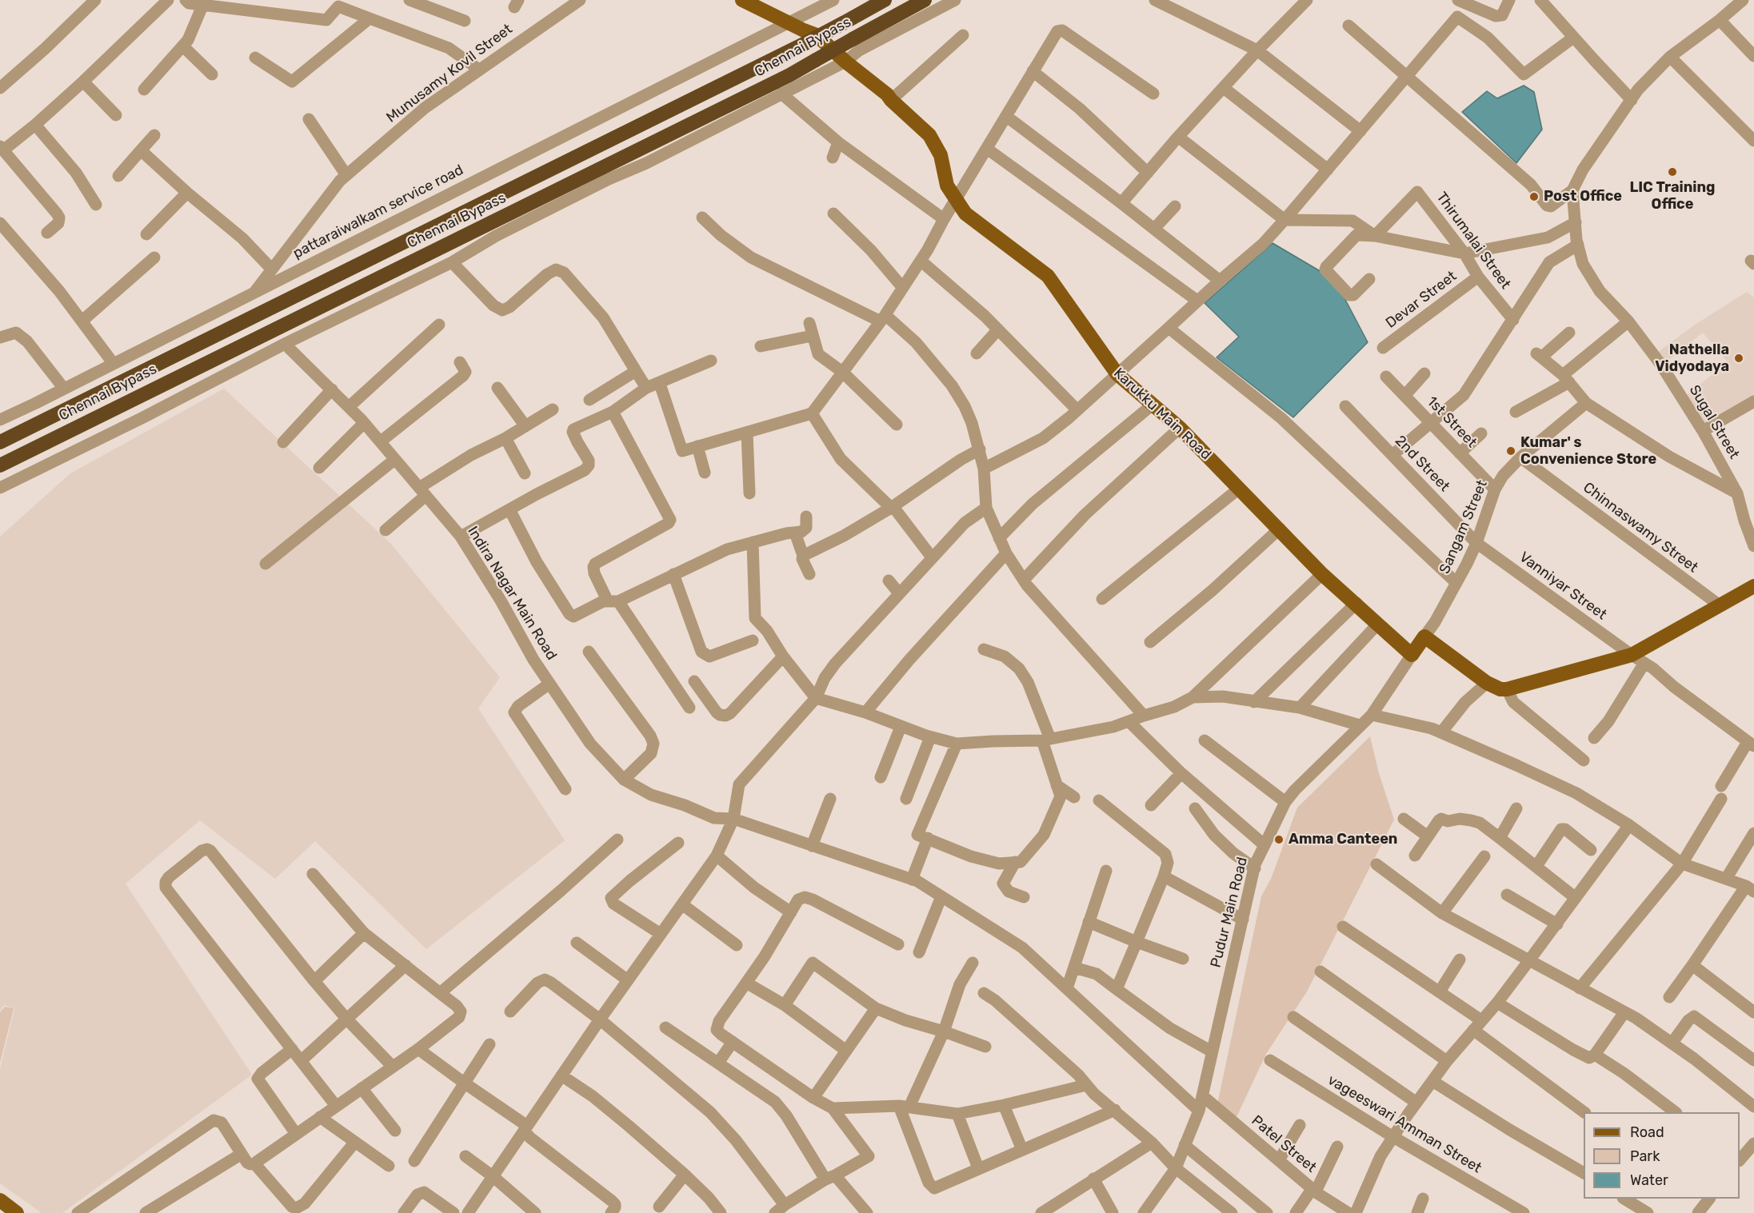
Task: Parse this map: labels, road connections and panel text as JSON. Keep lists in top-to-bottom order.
{
  "streets": {
    "highway": ["Chennai Bypass"],
    "main road": ["Karukku Main Road"],
    "street": [
      "Munusamy Kovil Street",
      "pattaraiwalkam service road",
      "Thirumalai Street",
      "Devar Street",
      "1st Street",
      "Sugal Street",
      "2nd Street",
      "Sangam Street",
      "Chinnaswamy Street",
      "Vanniyar Street",
      "Indira Nagar Main Road",
      "Pudur Main Road",
      "vageeswari Amman Street",
      "Patel Street"
    ]
  },
  "crossings": [
    ["Munusamy Kovil Street", "pattaraiwalkam service road"],
    ["pattaraiwalkam service road", "Karukku Main Road"],
    ["Thirumalai Street", "Devar Street"],
    ["Karukku Main Road", "Pudur Main Road"],
    ["1st Street", "Sangam Street"],
    ["2nd Street", "Sangam Street"],
    ["2nd Street", "Vanniyar Street"],
    ["Sangam Street", "Chinnaswamy Street"],
    ["Sangam Street", "Vanniyar Street"],
    ["Indira Nagar Main Road", "Pudur Main Road"],
    ["Pudur Main Road", "Patel Street"]
  ],
  "places": [
    "LIC Training Office",
    "Post Office",
    "Nathella Vidyodaya",
    "Kumar' s Convenience Store",
    "Amma Canteen"
  ],
  "legend": ["Road", "Park", "Water"]
}
